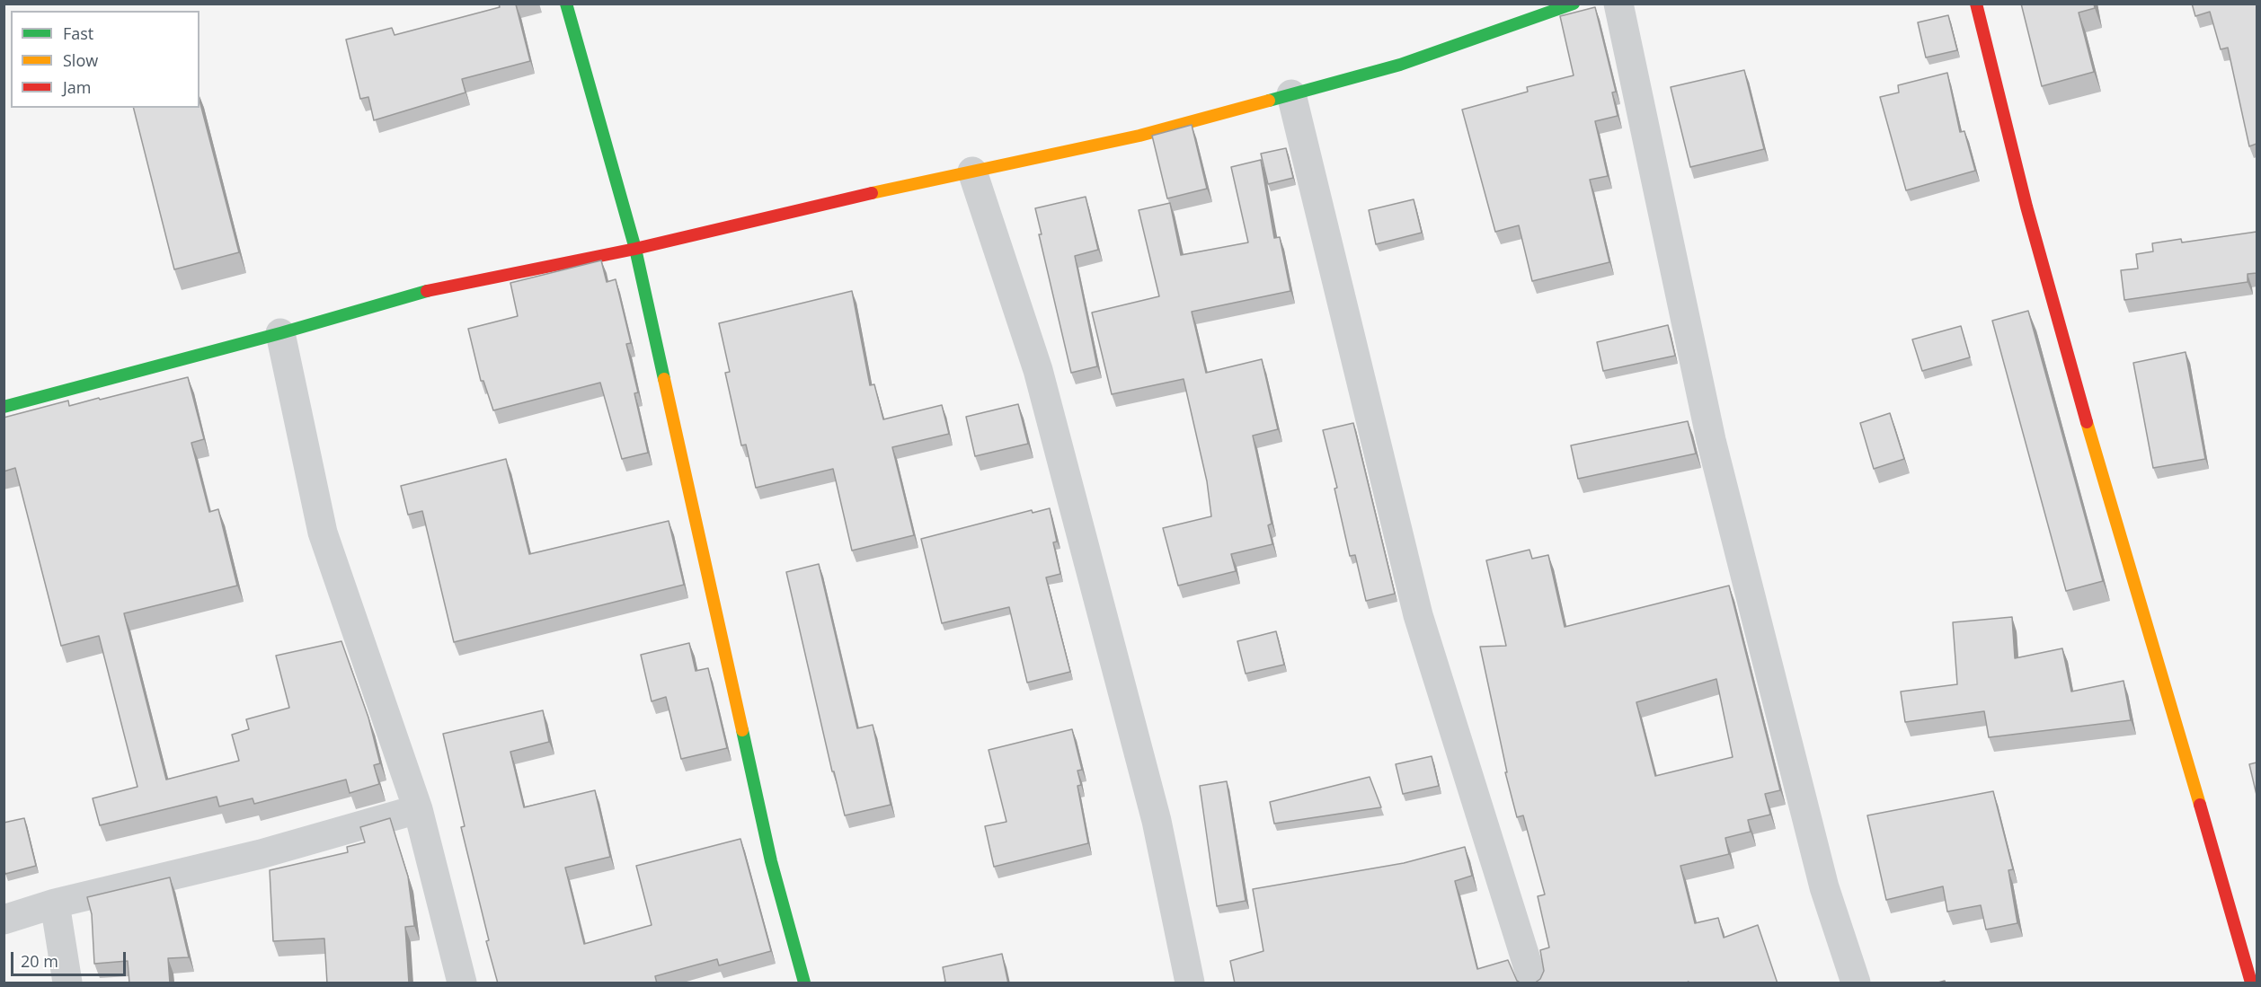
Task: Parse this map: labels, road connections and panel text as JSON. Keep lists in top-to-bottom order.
{
  "legend": ["Fast", "Slow", "Jam"],
  "scale_bar": "20 m"
}
